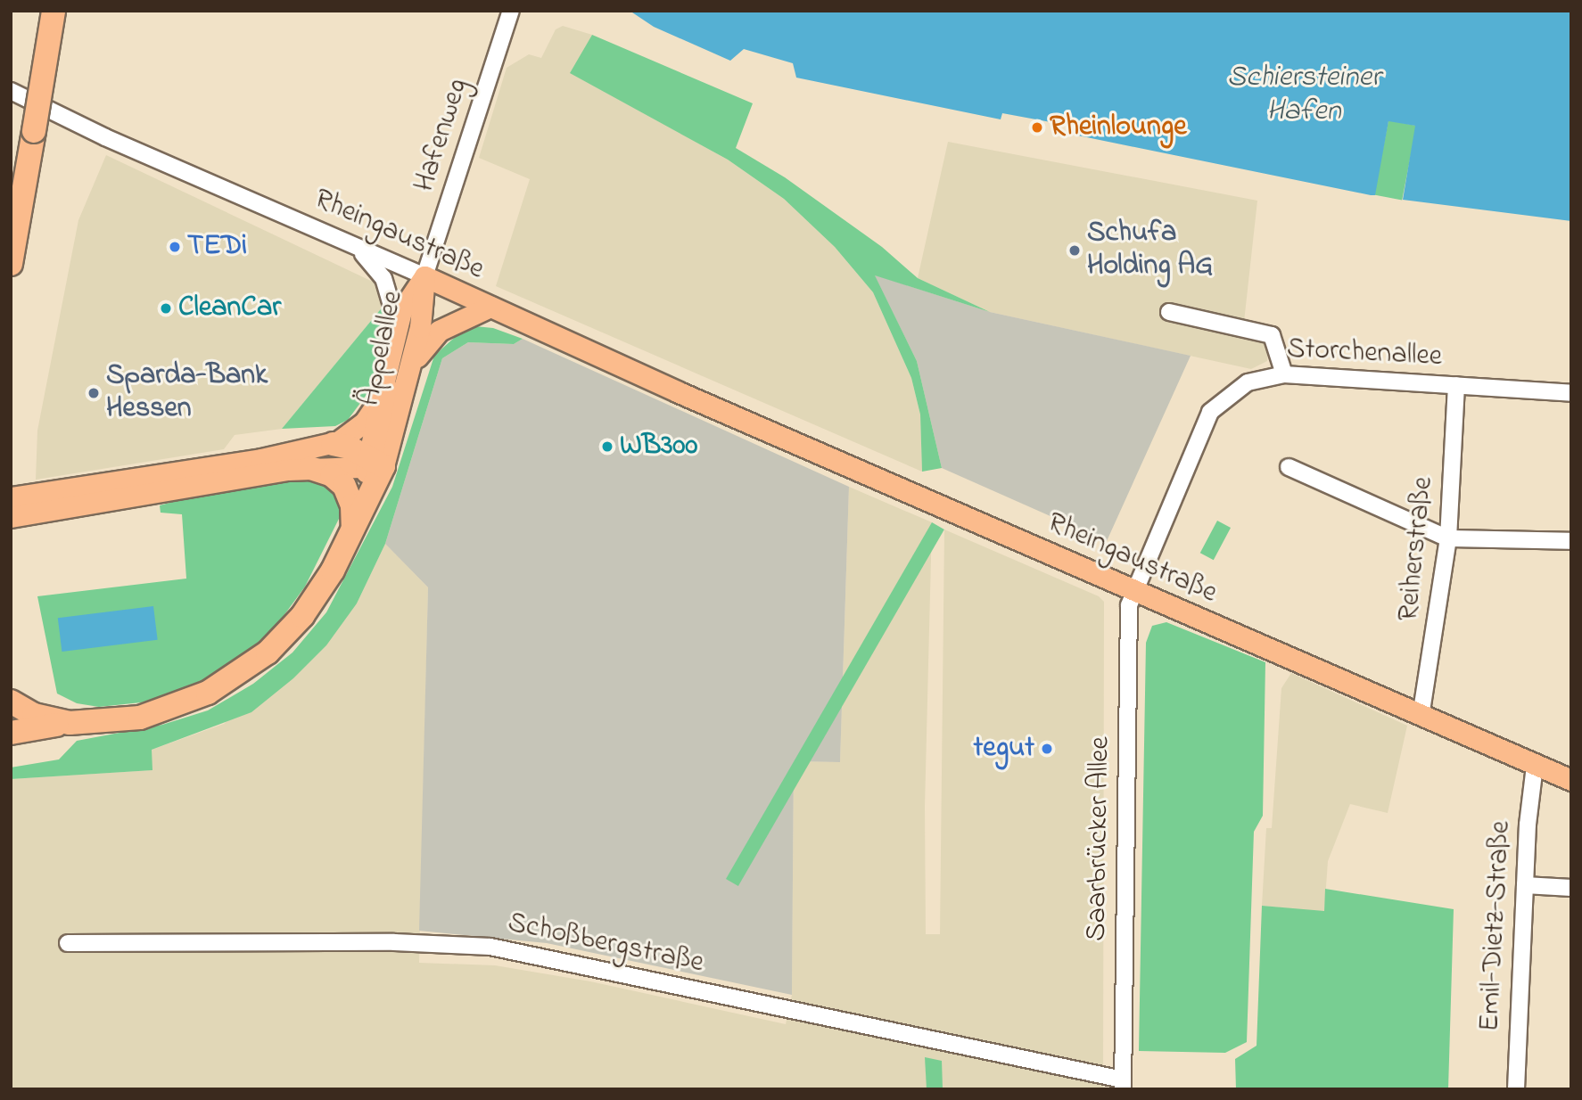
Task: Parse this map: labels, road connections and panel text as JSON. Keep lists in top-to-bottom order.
{
  "streets": {
    "main road": ["Rheingaustraße", "Äppelallee"],
    "street": [
      "Hafenweg",
      "Storchenallee",
      "Reiherstraße",
      "Saarbrücker Allee",
      "Emil-Dietz-Straße",
      "Schoßbergstraße"
    ]
  },
  "crossings": [
    ["Hafenweg", "Rheingaustraße"],
    ["Hafenweg", "Äppelallee"],
    ["Rheingaustraße", "Äppelallee"],
    ["Rheingaustraße", "Storchenallee"],
    ["Rheingaustraße", "Reiherstraße"],
    ["Rheingaustraße", "Saarbrücker Allee"],
    ["Rheingaustraße", "Emil-Dietz-Straße"],
    ["Storchenallee", "Reiherstraße"],
    ["Storchenallee", "Saarbrücker Allee"],
    ["Saarbrücker Allee", "Schoßbergstraße"]
  ],
  "water": ["Schiersteiner Hafen"],
  "places": [
    "Rheinlounge",
    "TEDi",
    "Schufa Holding AG",
    "CleanCar",
    "Sparda-Bank Hessen",
    "WB300",
    "tegut"
  ]
}
